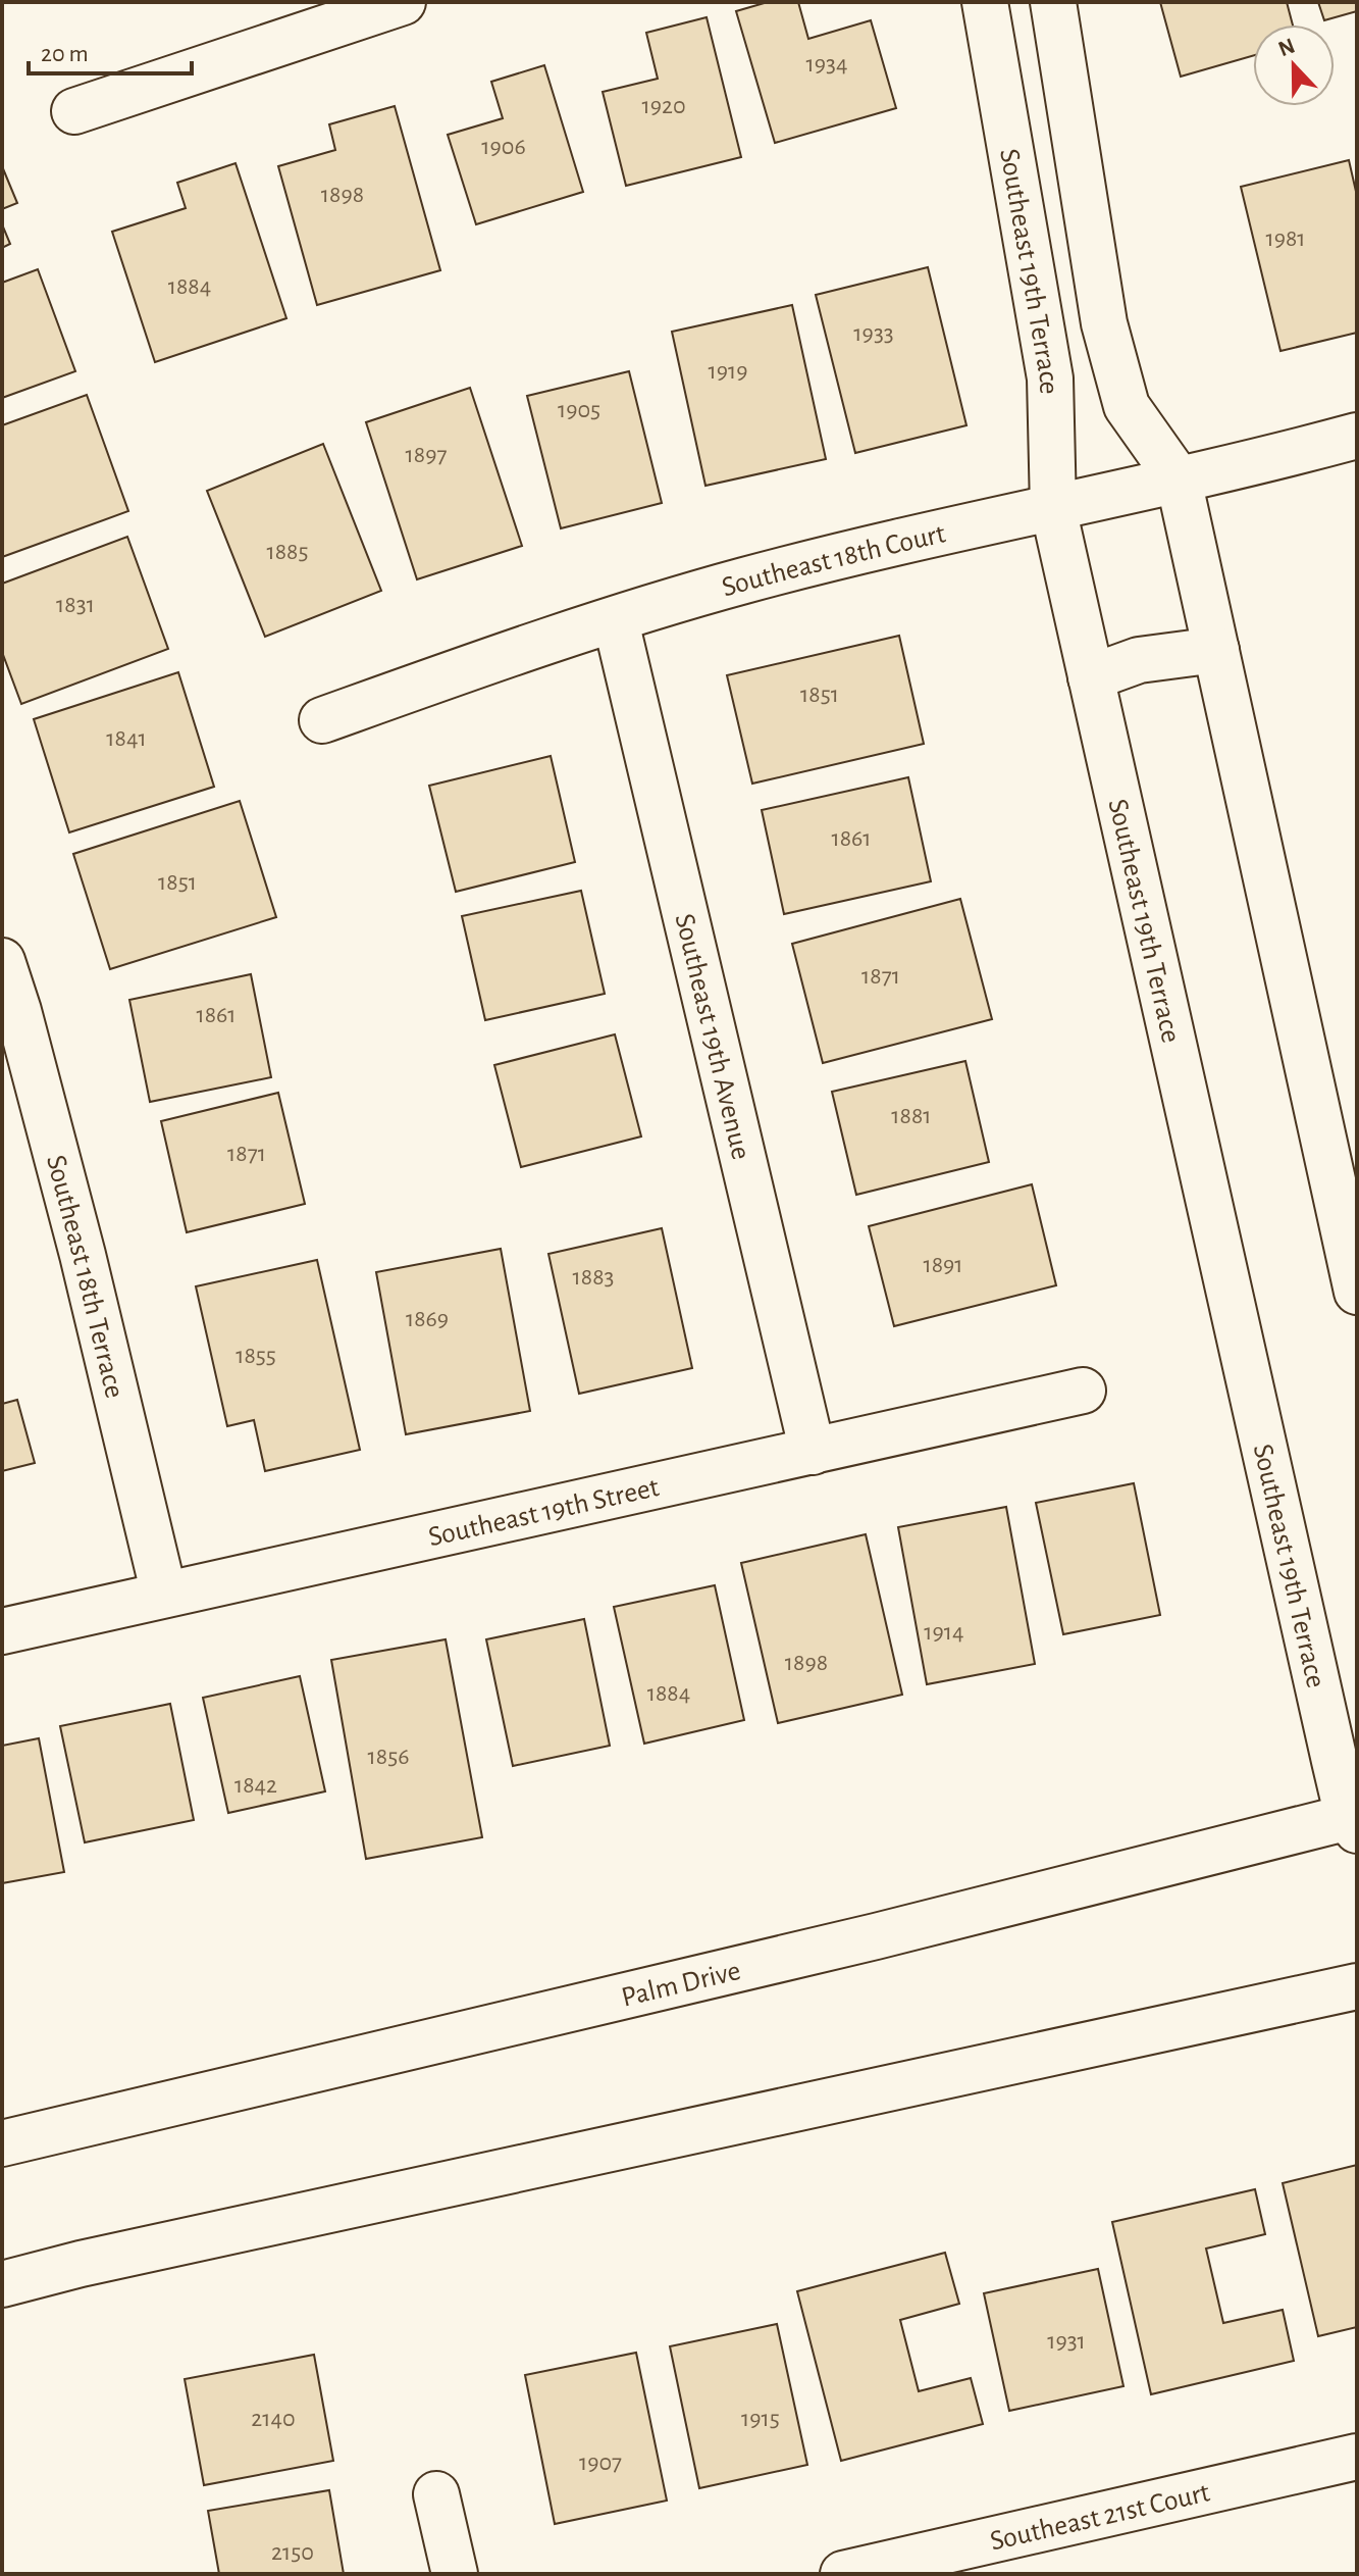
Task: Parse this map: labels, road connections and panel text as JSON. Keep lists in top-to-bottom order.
{
  "streets": {
    "street": [
      "Southeast 19th Terrace",
      "Southeast 18th Court",
      "Southeast 19th Avenue",
      "Southeast 18th Terrace",
      "Southeast 19th Street",
      "Palm Drive",
      "Southeast 21st Court"
    ]
  },
  "crossings": [
    ["Southeast 19th Terrace", "Southeast 18th Court"],
    ["Southeast 19th Terrace", "Palm Drive"],
    ["Southeast 18th Court", "Southeast 19th Avenue"],
    ["Southeast 19th Avenue", "Southeast 19th Street"],
    ["Southeast 18th Terrace", "Southeast 19th Street"]
  ],
  "house_numbers": [
    "1934",
    "1920",
    "1906",
    "1898",
    "1981",
    "1884",
    "1933",
    "1919",
    "1905",
    "1897",
    "1885",
    "1831",
    "1851",
    "1841",
    "1861",
    "1851",
    "1871",
    "1861",
    "1881",
    "1871",
    "1891",
    "1883",
    "1869",
    "1855",
    "1914",
    "1898",
    "1884",
    "1856",
    "1842",
    "1931",
    "2140",
    "1915",
    "1907",
    "2150"
  ],
  "scale_bar": "20 m",
  "north": "top"
}
